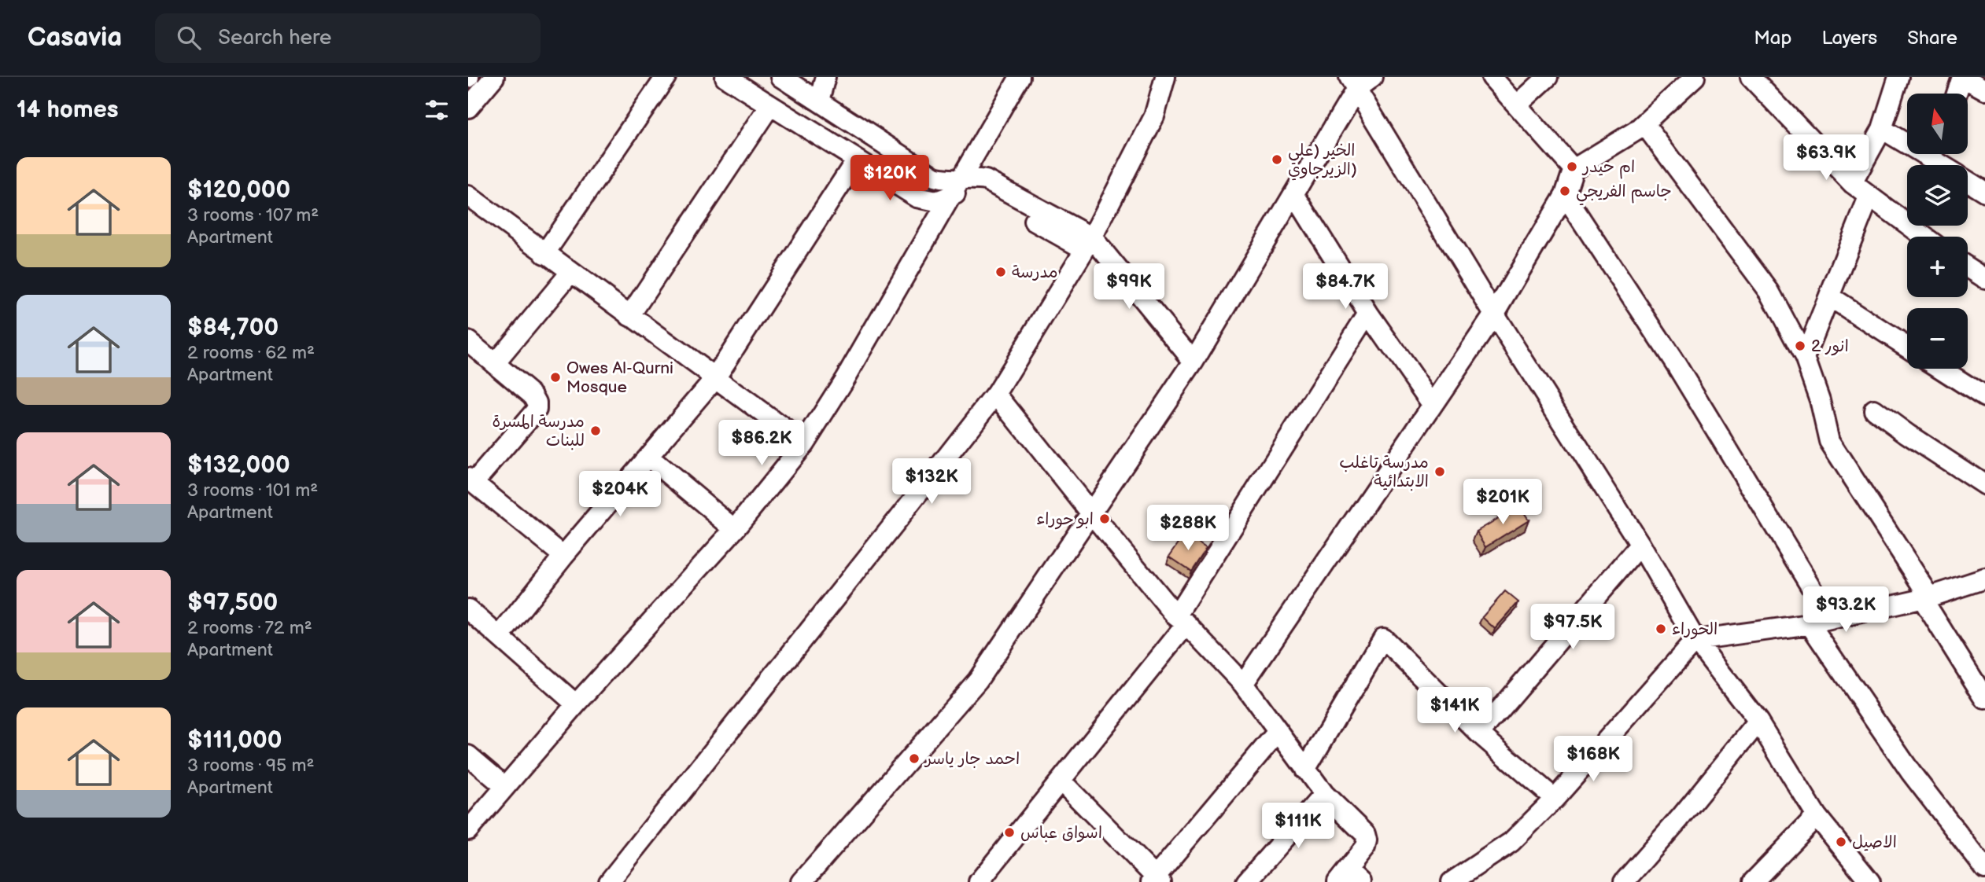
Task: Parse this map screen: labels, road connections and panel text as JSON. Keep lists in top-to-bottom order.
{
  "places": [
    "الخير (علي الزيرجاوي)",
    "ام حيدر",
    "جاسم الفريجي",
    "مدرسة",
    "انور 2",
    "Owes Al-Qurni Mosque",
    "مدرسة المسرة للبنات",
    "مدرسة تاغلب الابتدائية",
    "ابو حوراء",
    "الحوراء",
    "احمد جار ياسر",
    "اسواق عباس",
    "الاصيل"
  ],
  "north": "top",
  "page": {
    "header": "Casavia",
    "search": "Search here",
    "nav": ["Map", "Layers", "Share"],
    "heading": "14 homes",
    "map_buttons": ["+", "−"],
    "price": [
      "$63.9K",
      "$120K",
      "$99K",
      "$84.7K",
      "$86.2K",
      "$132K",
      "$204K",
      "$201K",
      "$288K",
      "$93.2K",
      "$97.5K",
      "$141K",
      "$168K",
      "$111K"
    ],
    "list": [
      {
        "name": "$120,000",
        "note": "3 rooms · 107 m² · Apartment"
      },
      {
        "name": "$84,700",
        "note": "2 rooms · 62 m² · Apartment"
      },
      {
        "name": "$132,000",
        "note": "3 rooms · 101 m² · Apartment"
      },
      {
        "name": "$97,500",
        "note": "2 rooms · 72 m² · Apartment"
      },
      {
        "name": "$111,000",
        "note": "3 rooms · 95 m² · Apartment"
      }
    ]
  }
}
